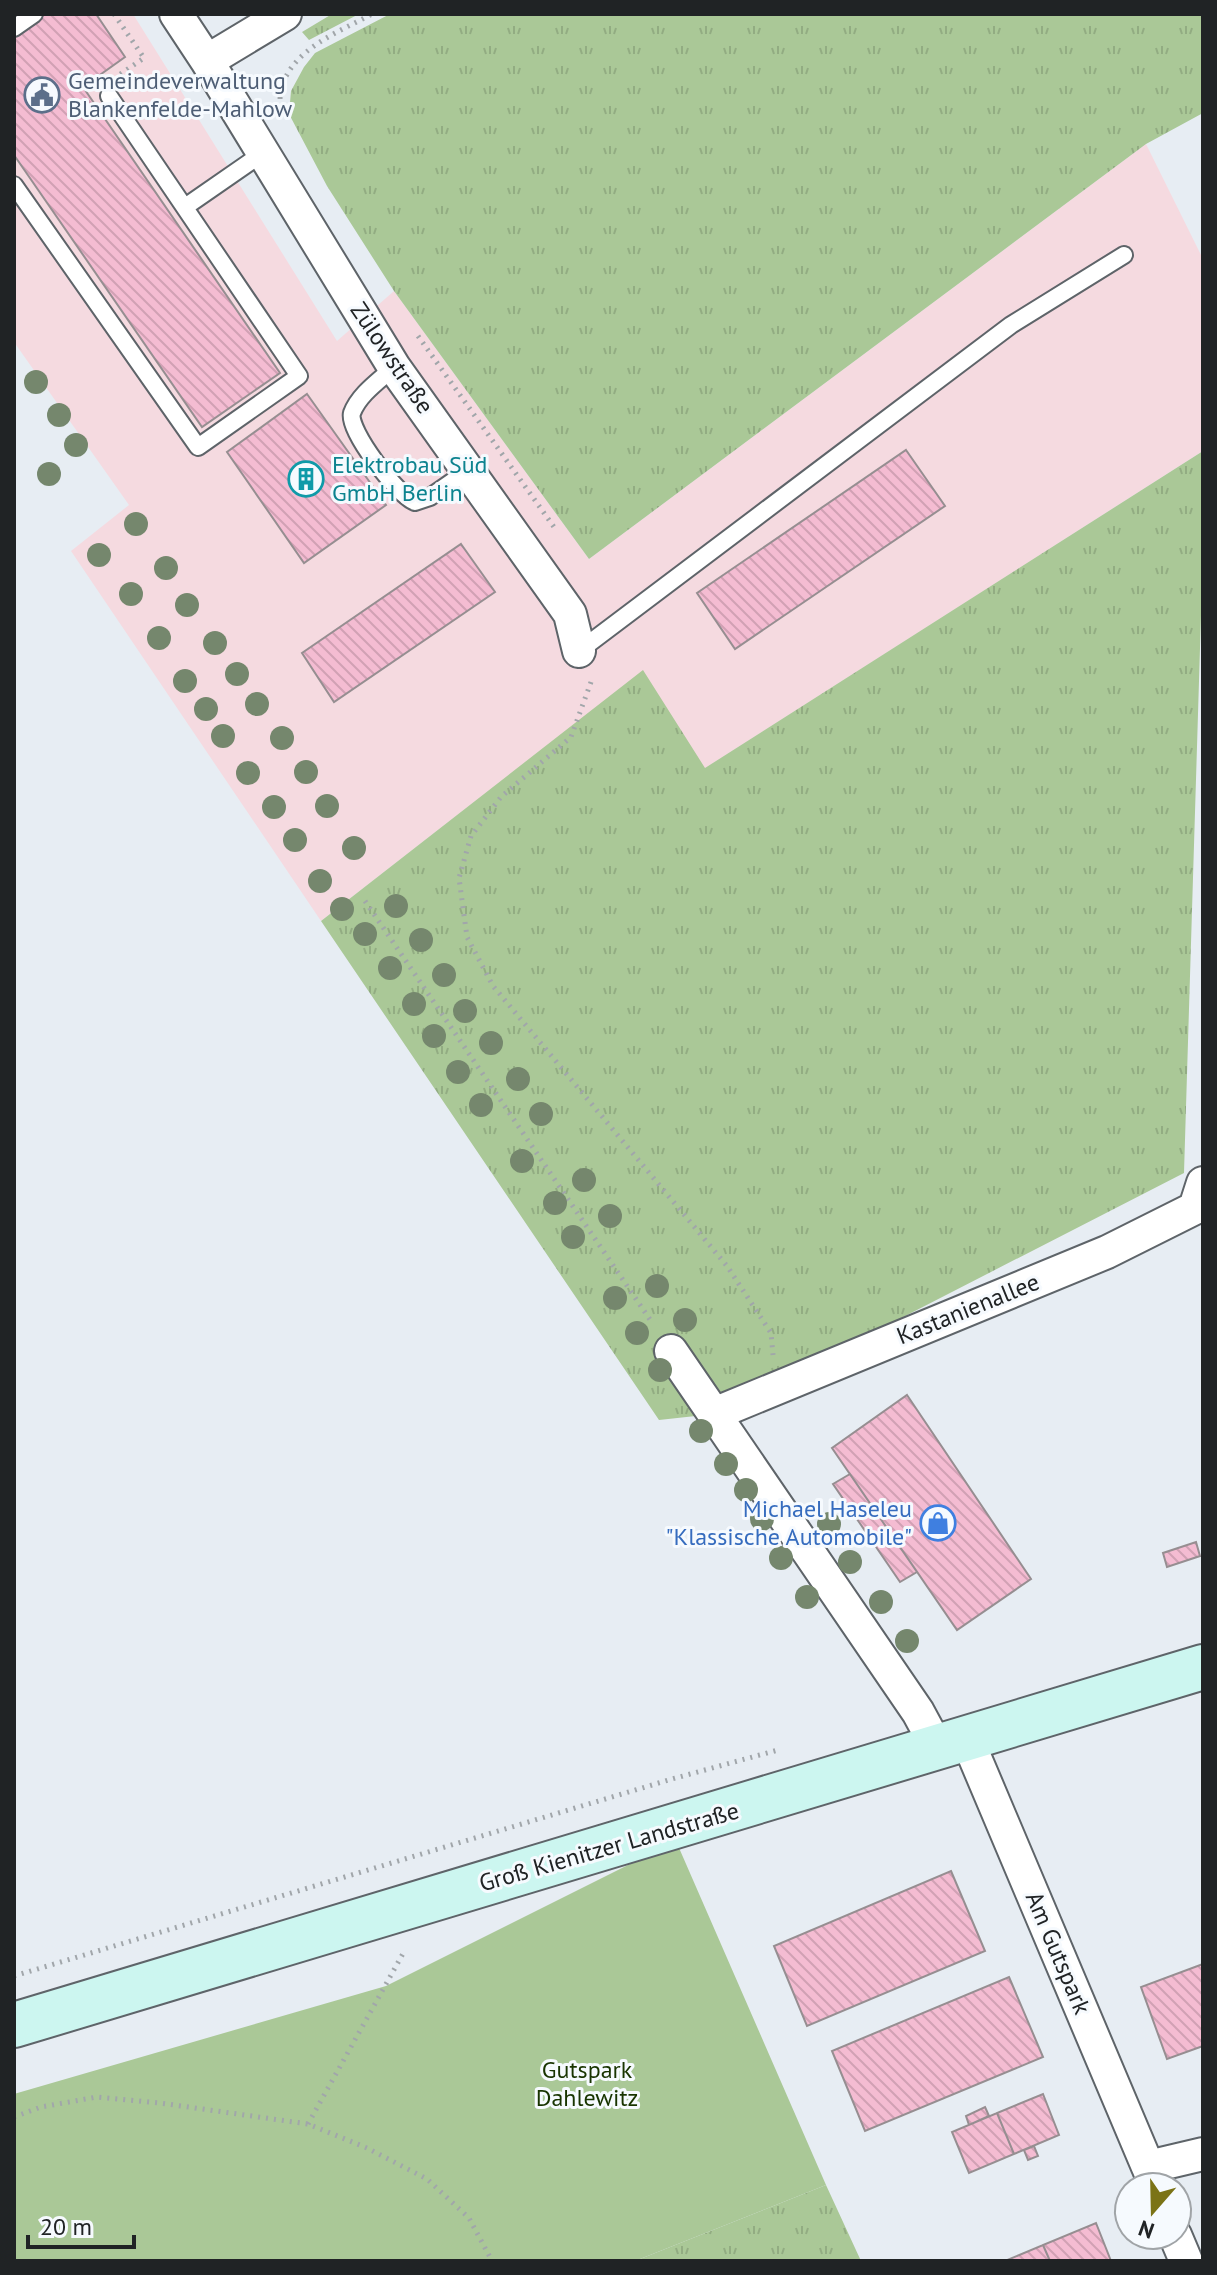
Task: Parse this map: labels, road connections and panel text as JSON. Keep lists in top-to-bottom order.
{
  "streets": {
    "main road": ["Groß Kienitzer Landstraße"],
    "street": ["Zülowstraße", "Kastanienallee", "Am Gutspark"]
  },
  "crossings": [
    ["Groß Kienitzer Landstraße", "Am Gutspark"]
  ],
  "parks": ["Gutspark Dahlewitz"],
  "places": {
    "public building": ["Gemeindeverwaltung Blankenfelde-Mahlow"],
    "building": ["Elektrobau Süd GmbH Berlin"],
    "shop": ["Michael Haseleu \"Klassische Automobile\""]
  },
  "scale_bar": "20 m",
  "north": "bottom"
}
